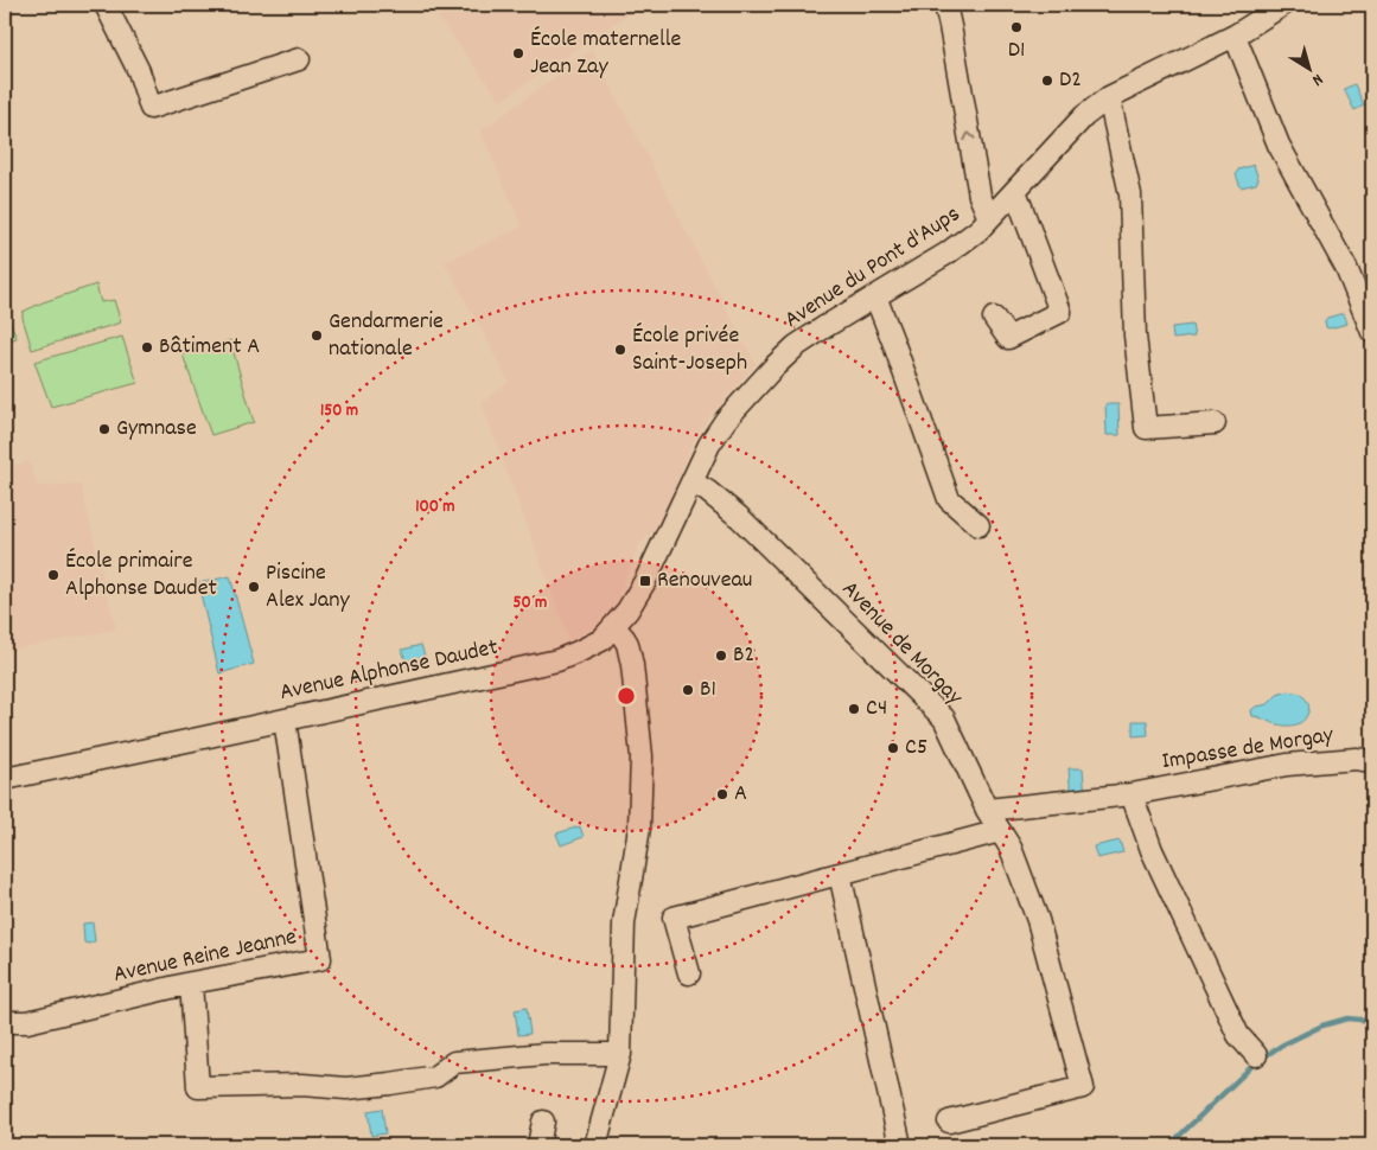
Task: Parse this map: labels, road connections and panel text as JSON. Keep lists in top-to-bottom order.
{
  "streets": {
    "street": [
      "Avenue du Pont d'Aups",
      "Avenue de Morgay",
      "Avenue Alphonse Daudet",
      "Impasse de Morgay",
      "Avenue Reine Jeanne"
    ]
  },
  "crossings": [
    ["Avenue du Pont d'Aups", "Avenue de Morgay"],
    ["Avenue du Pont d'Aups", "Avenue Alphonse Daudet"],
    ["Avenue de Morgay", "Avenue Alphonse Daudet"],
    ["Avenue Alphonse Daudet", "Avenue Reine Jeanne"]
  ],
  "places": {
    "other": [
      "D1",
      "École maternelle Jean Zay",
      "D2",
      "Gendarmerie nationale",
      "Bâtiment A",
      "École privée Saint-Joseph",
      "Gymnase",
      "École primaire Alphonse Daudet",
      "Piscine Alex Jany",
      "B2",
      "B1",
      "C4",
      "C5",
      "A"
    ],
    "transit": ["Renouveau"]
  },
  "north": "bottom right",
  "rings": ["150 m", "100 m", "50 m"]
}
